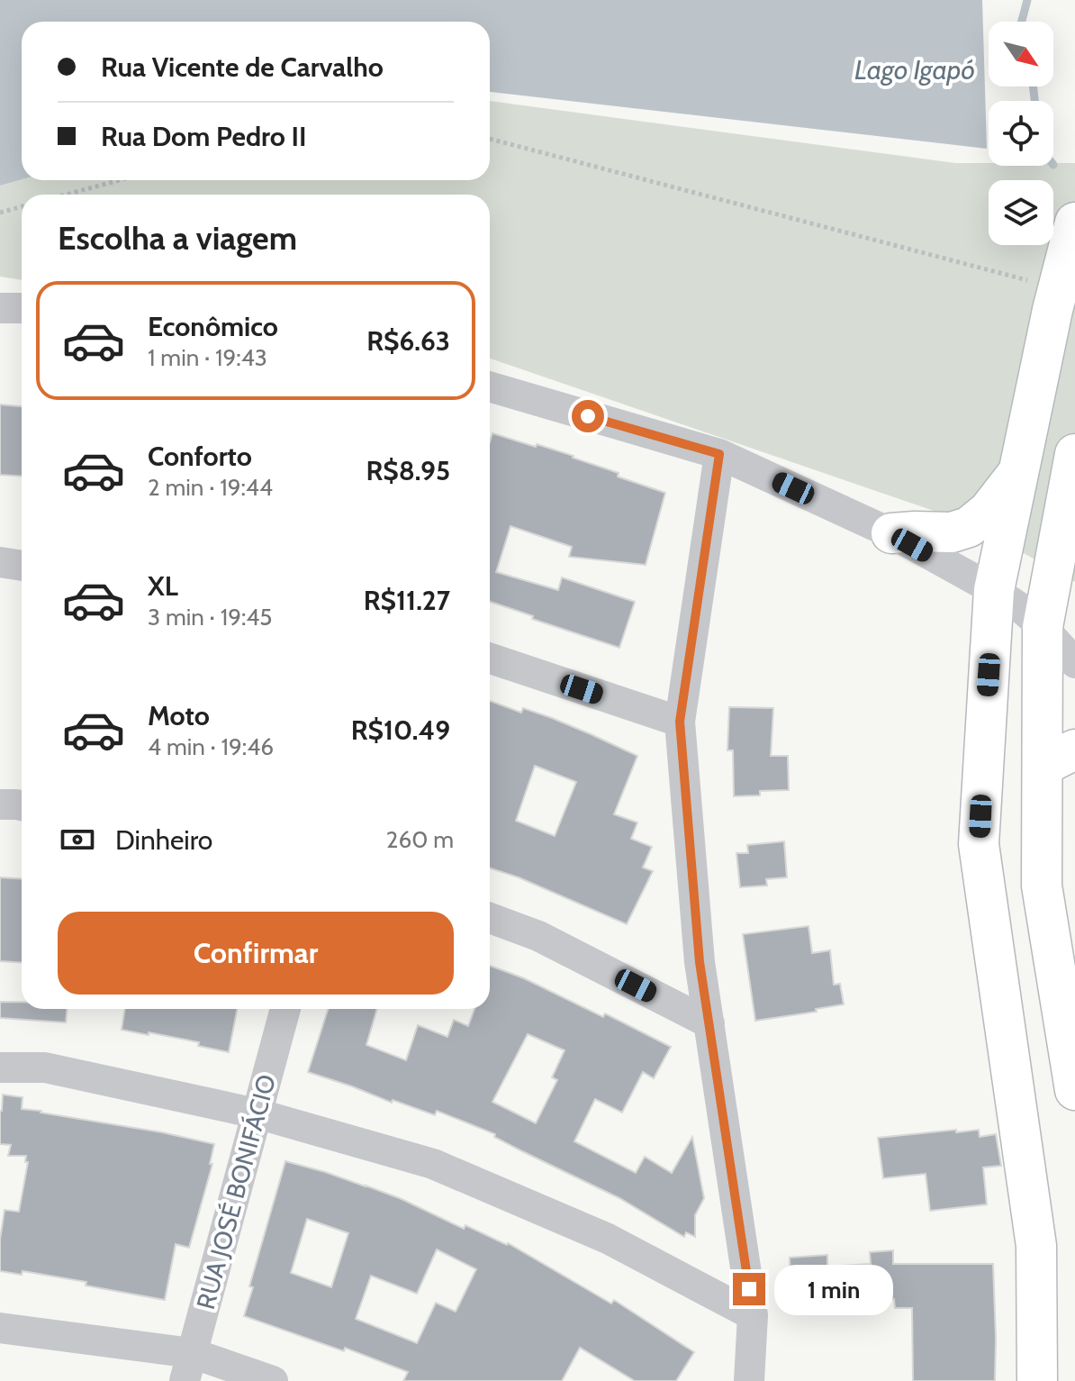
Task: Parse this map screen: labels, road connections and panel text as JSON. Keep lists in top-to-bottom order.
{
  "streets": {
    "street": ["RUA JOSÉ BONIFÁCIO"]
  },
  "water": ["Lago Igapó"],
  "north": "bottom right",
  "page": {
    "banner": ["Rua Vicente de Carvalho", "Rua Dom Pedro II"],
    "heading": "Escolha a viagem",
    "list": [
      {
        "name": "Econômico",
        "note": "1 min · 19:43",
        "value": "R$6.63"
      },
      {
        "name": "Conforto",
        "note": "2 min · 19:44",
        "value": "R$8.95"
      },
      {
        "name": "XL",
        "note": "3 min · 19:45",
        "value": "R$11.27"
      },
      {
        "name": "Moto",
        "note": "4 min · 19:46",
        "value": "R$10.49"
      }
    ],
    "pay": ["Dinheiro", "260 m"],
    "buttons": "Confirmar",
    "bubble": "1 min"
  }
}
